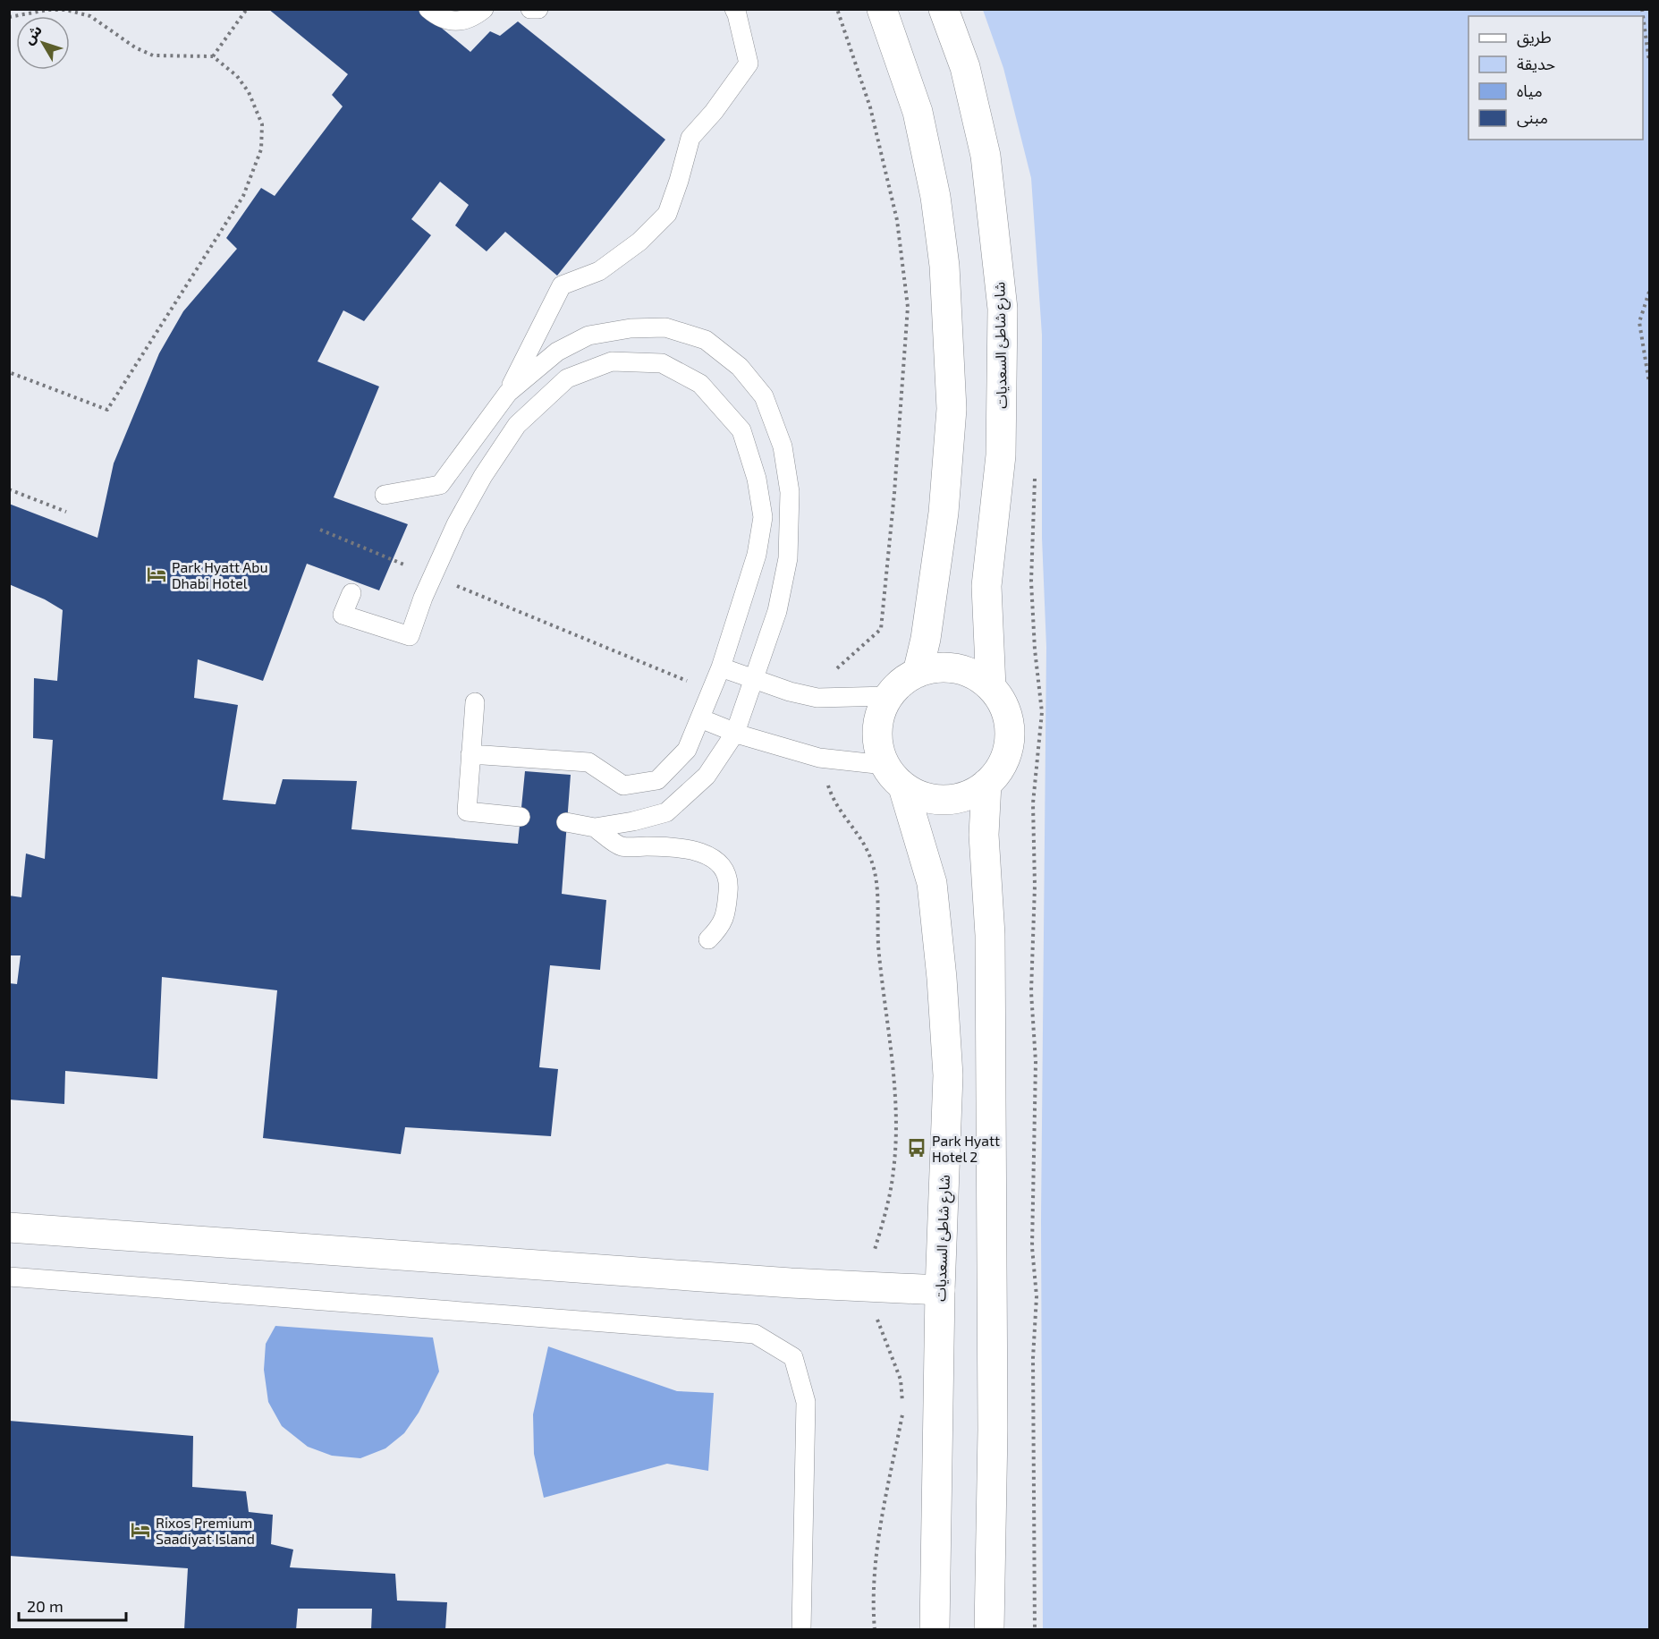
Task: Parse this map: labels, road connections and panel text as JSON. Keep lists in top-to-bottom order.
{
  "streets": {
    "street": ["شارع شاطئ السعديات"]
  },
  "places": {
    "hotel": ["Park Hyatt Abu Dhabi Hotel", "Rixos Premium Saadiyat Island"],
    "bus stop": ["Park Hyatt Hotel 2"]
  },
  "legend": [
    "طريق",
    "حديقة",
    "مياه",
    "مبنى"
  ],
  "scale_bar": "20 m",
  "north": "top left"
}
